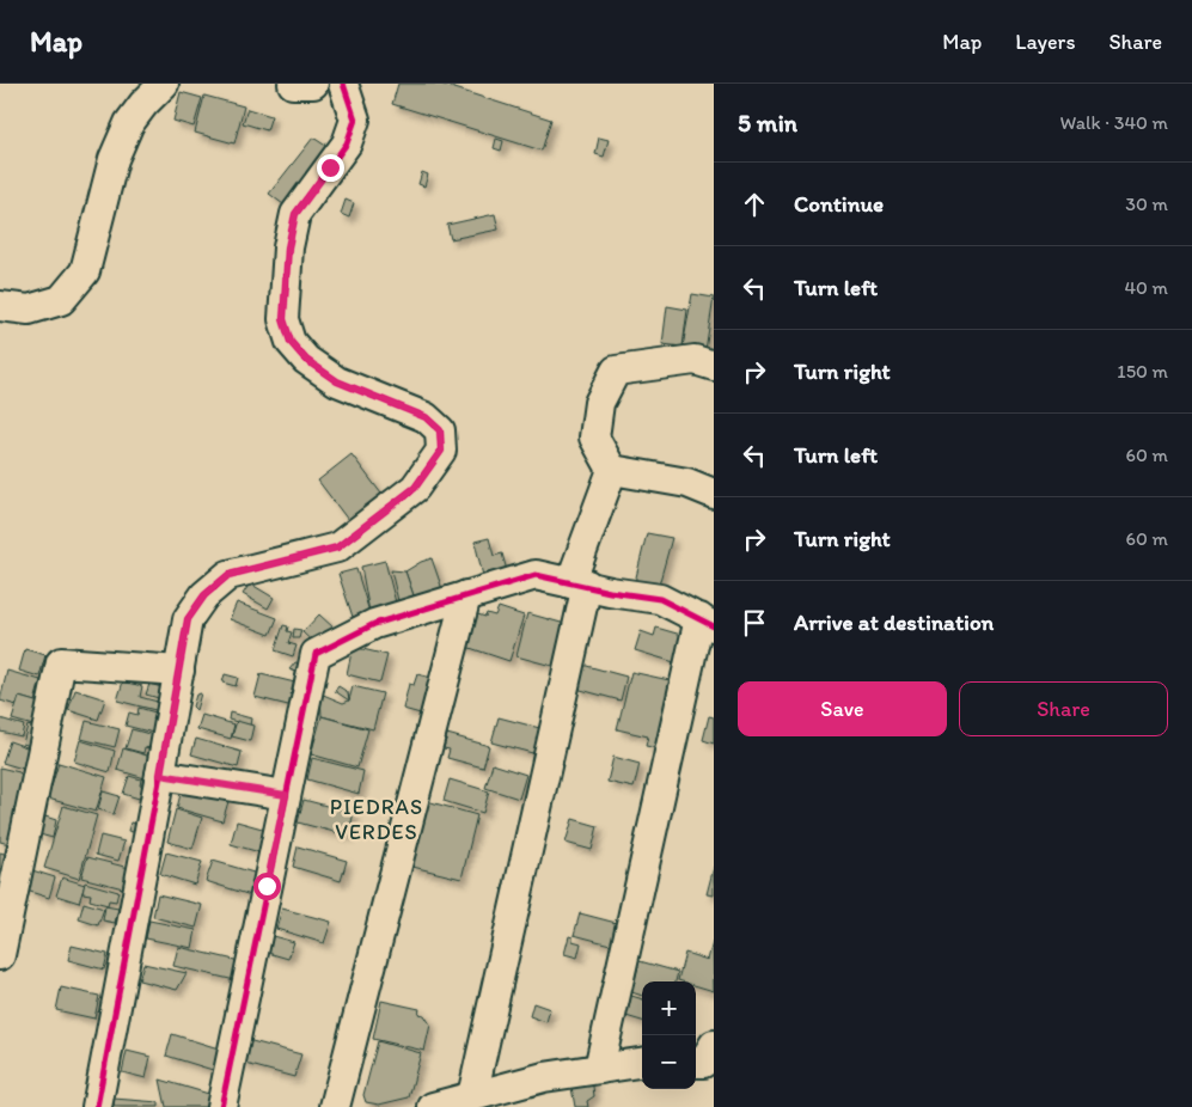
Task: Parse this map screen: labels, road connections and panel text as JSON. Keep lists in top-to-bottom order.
{
  "districts": ["PIEDRAS VERDES"],
  "page": {
    "header": "Map",
    "nav": ["Map", "Layers", "Share"],
    "heading": ["5 min", "Walk · 340 m"],
    "list": [
      ["Continue", "30 m"],
      ["Turn left", "40 m"],
      ["Turn right", "150 m"],
      ["Turn left", "60 m"],
      ["Turn right", "60 m"],
      "Arrive at destination"
    ],
    "buttons": ["Save", "Share"],
    "map_buttons": ["+", "−"]
  }
}
